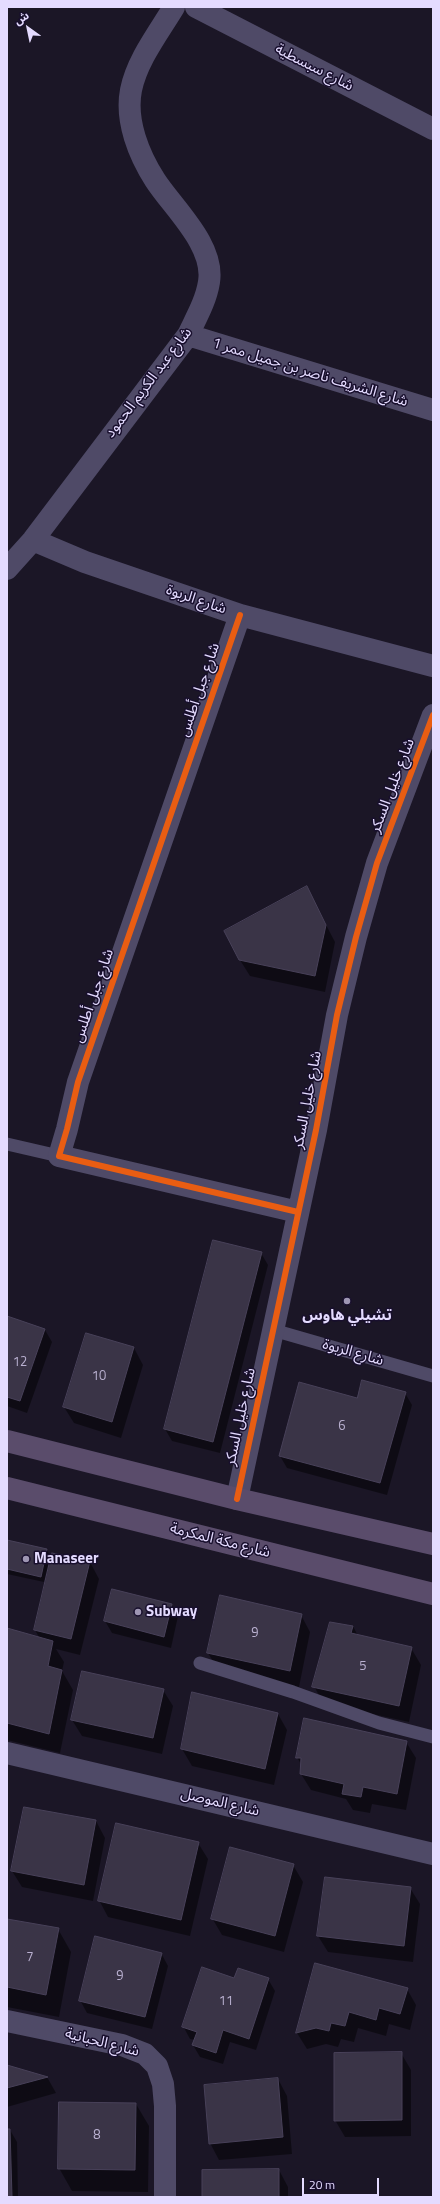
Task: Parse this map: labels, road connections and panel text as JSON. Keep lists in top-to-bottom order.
{
  "streets": {
    "main road": ["شارع مكة المكرمة"],
    "street": [
      "شارع سبسطية",
      "شارع الشريف ناصر بن جميل ممر 1",
      "شارع عبد الكريم الحمود",
      "شارع الربوة",
      "شارع جبل أطلس",
      "شارع خليل السكر",
      "شارع الموصل",
      "شارع الحبانية"
    ]
  },
  "crossings": [
    ["شارع الشريف ناصر بن جميل ممر 1", "شارع عبد الكريم الحمود"],
    ["شارع عبد الكريم الحمود", "شارع الربوة"],
    ["شارع الربوة", "شارع جبل أطلس"],
    ["شارع الربوة", "شارع خليل السكر"]
  ],
  "places": ["تشيلي هاوس", "Manaseer", "Subway"],
  "house_numbers": [
    "12",
    "10",
    "6",
    "9",
    "5",
    "7",
    "9",
    "11",
    "8"
  ],
  "scale_bar": "20 m",
  "north": "top left"
}
